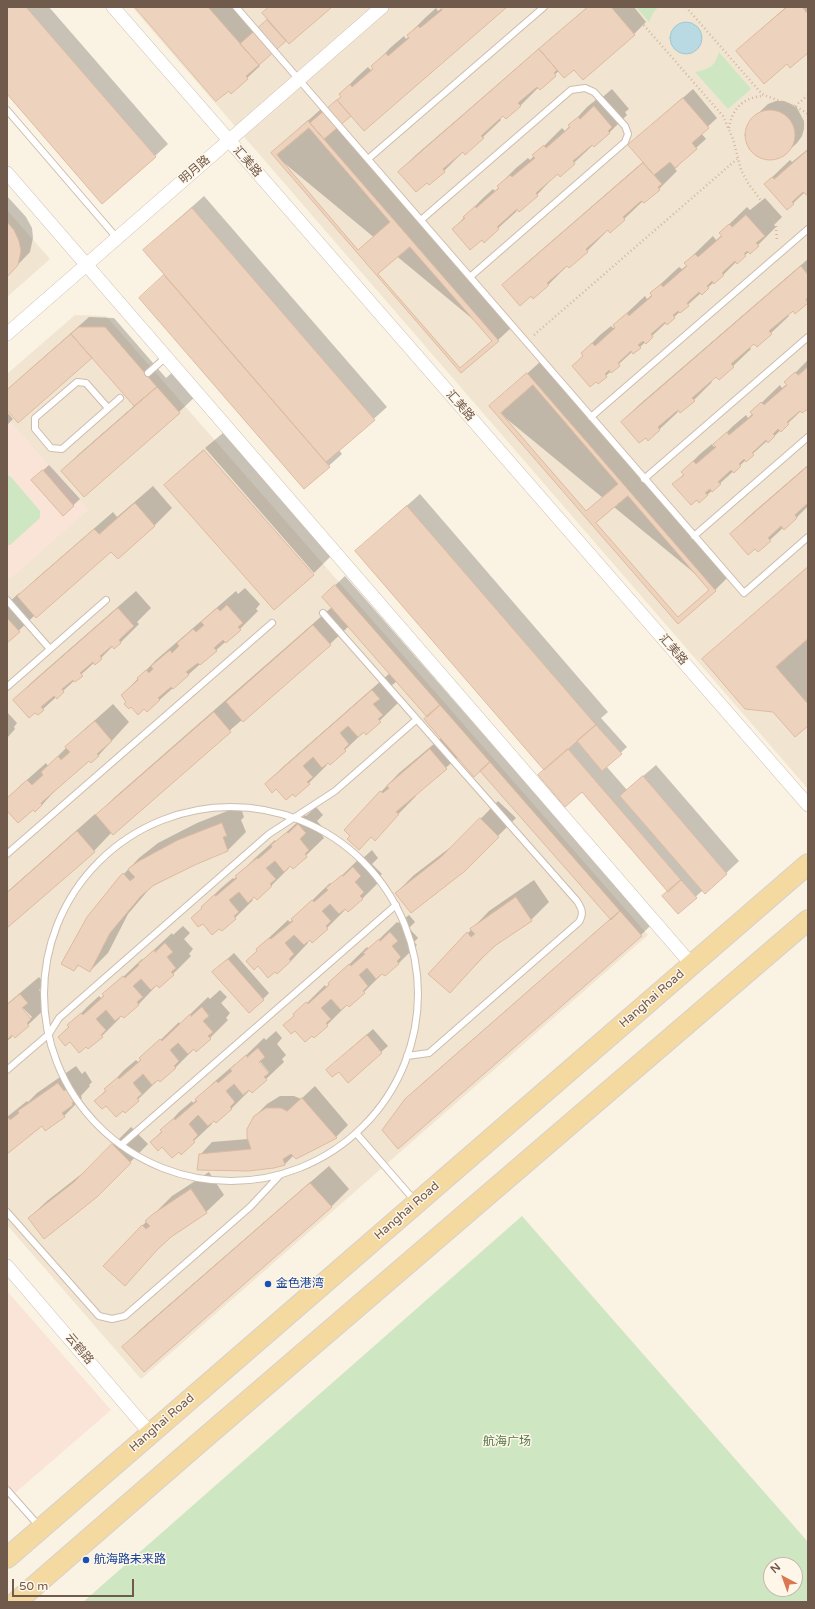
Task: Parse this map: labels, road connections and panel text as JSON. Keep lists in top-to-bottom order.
{
  "streets": {
    "main road": ["Hanghai Road"],
    "street": ["汇美路", "明月路", "云鹤路"]
  },
  "crossings": [
    ["汇美路", "明月路"],
    ["Hanghai Road", "云鹤路"]
  ],
  "parks": ["航海广场"],
  "places": ["金色港湾", "航海路未来路"],
  "scale_bar": "50 m",
  "north": "top left"
}
